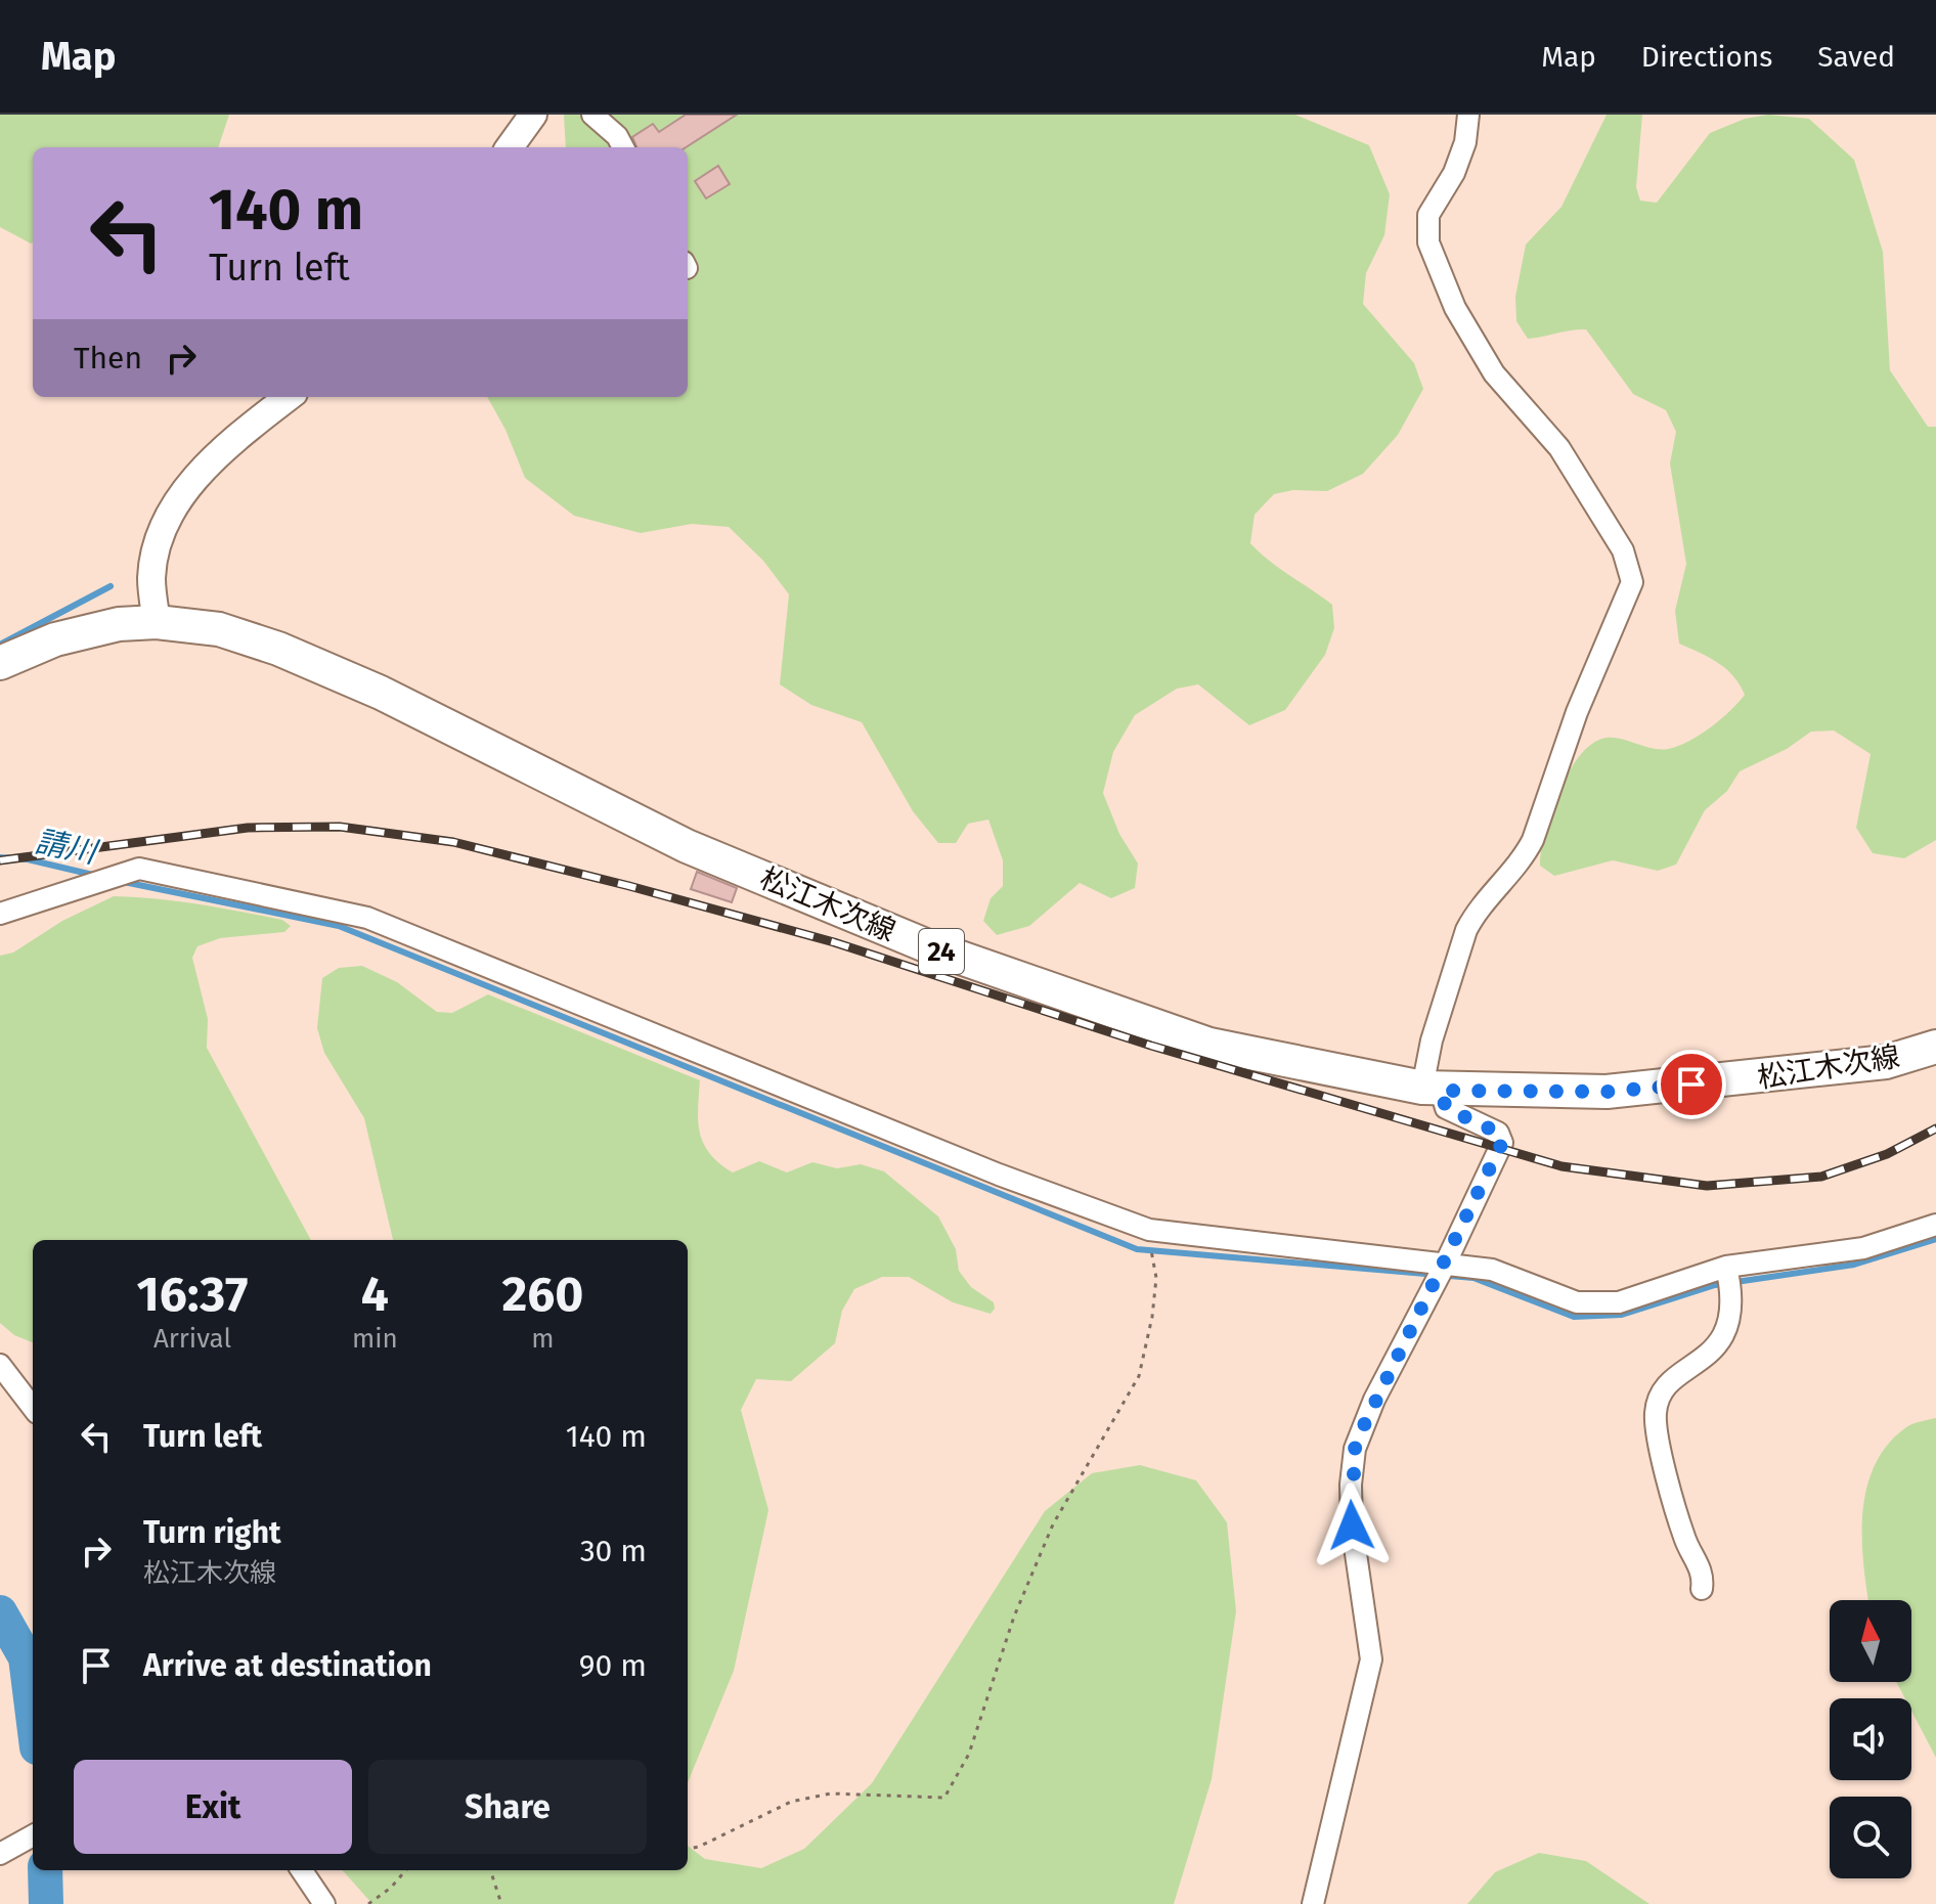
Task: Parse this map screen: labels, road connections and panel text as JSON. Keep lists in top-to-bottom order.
{
  "streets": {
    "main road": ["松江木次線", "24"]
  },
  "water": ["請川"],
  "north": "top",
  "page": {
    "header": "Map",
    "nav": ["Map", "Directions", "Saved"],
    "turn": ["140 m", "Turn left"],
    "then": "Then",
    "eta": [
      "16:37",
      "Arrival",
      "4",
      "min",
      "260",
      "m"
    ],
    "list": [
      {
        "name": "Turn left",
        "value": "140 m"
      },
      {
        "name": "Turn right",
        "note": "松江木次線",
        "value": "30 m"
      },
      {
        "name": "Arrive at destination",
        "value": "90 m"
      }
    ],
    "buttons": ["Exit", "Share"]
  }
}
